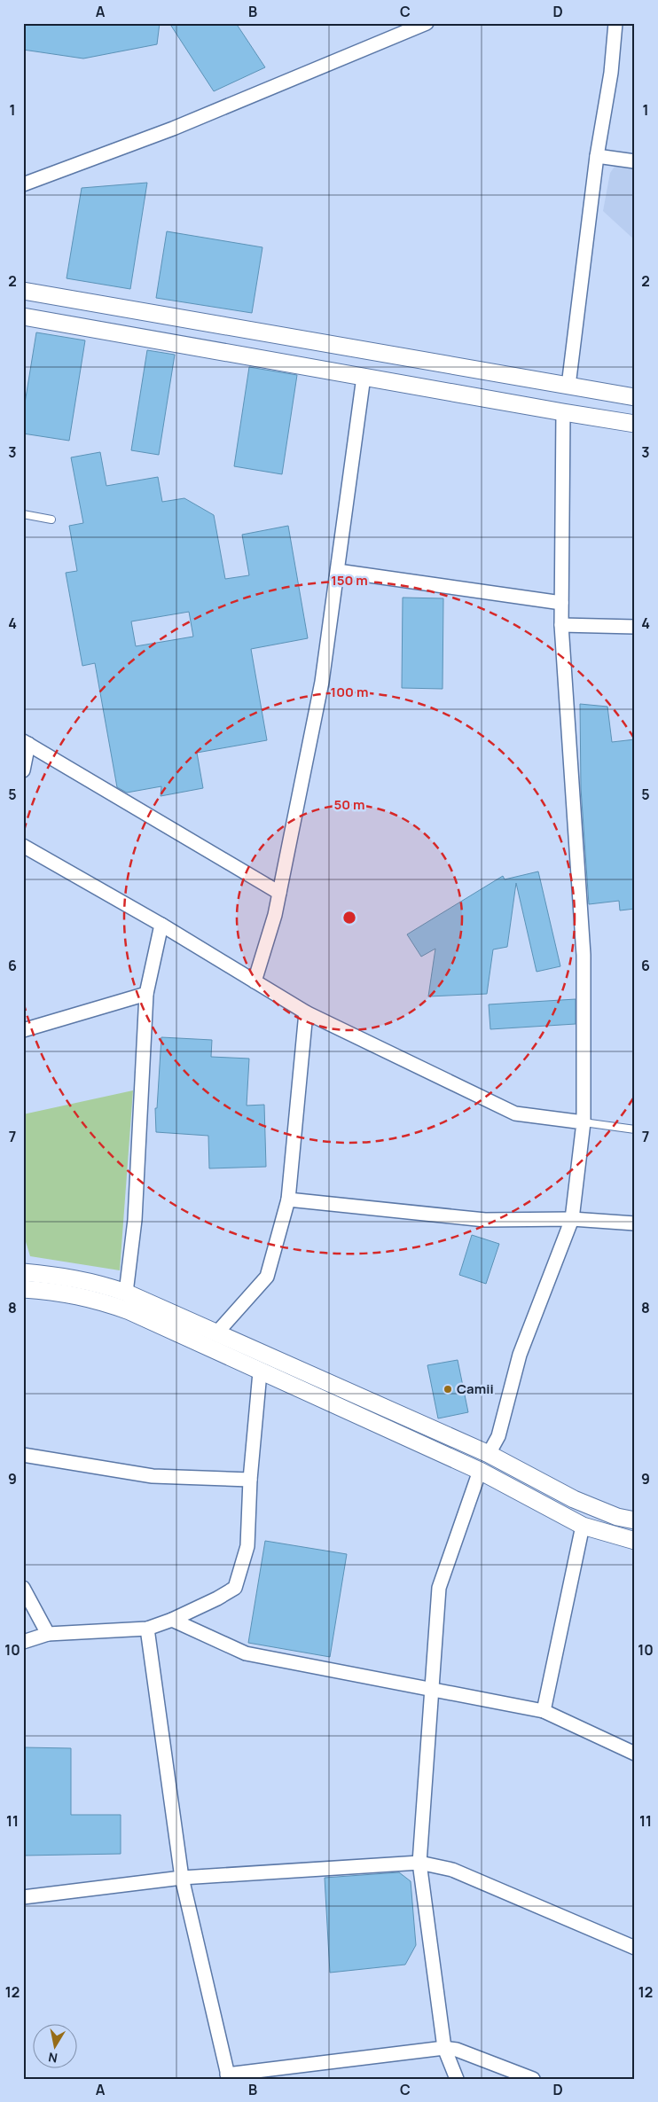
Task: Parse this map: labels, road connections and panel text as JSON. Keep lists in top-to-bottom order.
{
  "places": ["Camii"],
  "north": "bottom",
  "grid": {
    "columns": [
      "A",
      "B",
      "C",
      "D"
    ],
    "rows": [
      "1",
      "2",
      "3",
      "4",
      "5",
      "6",
      "7",
      "8",
      "9",
      "10",
      "11",
      "12"
    ]
  },
  "rings": ["150 m", "100 m", "50 m"]
}
